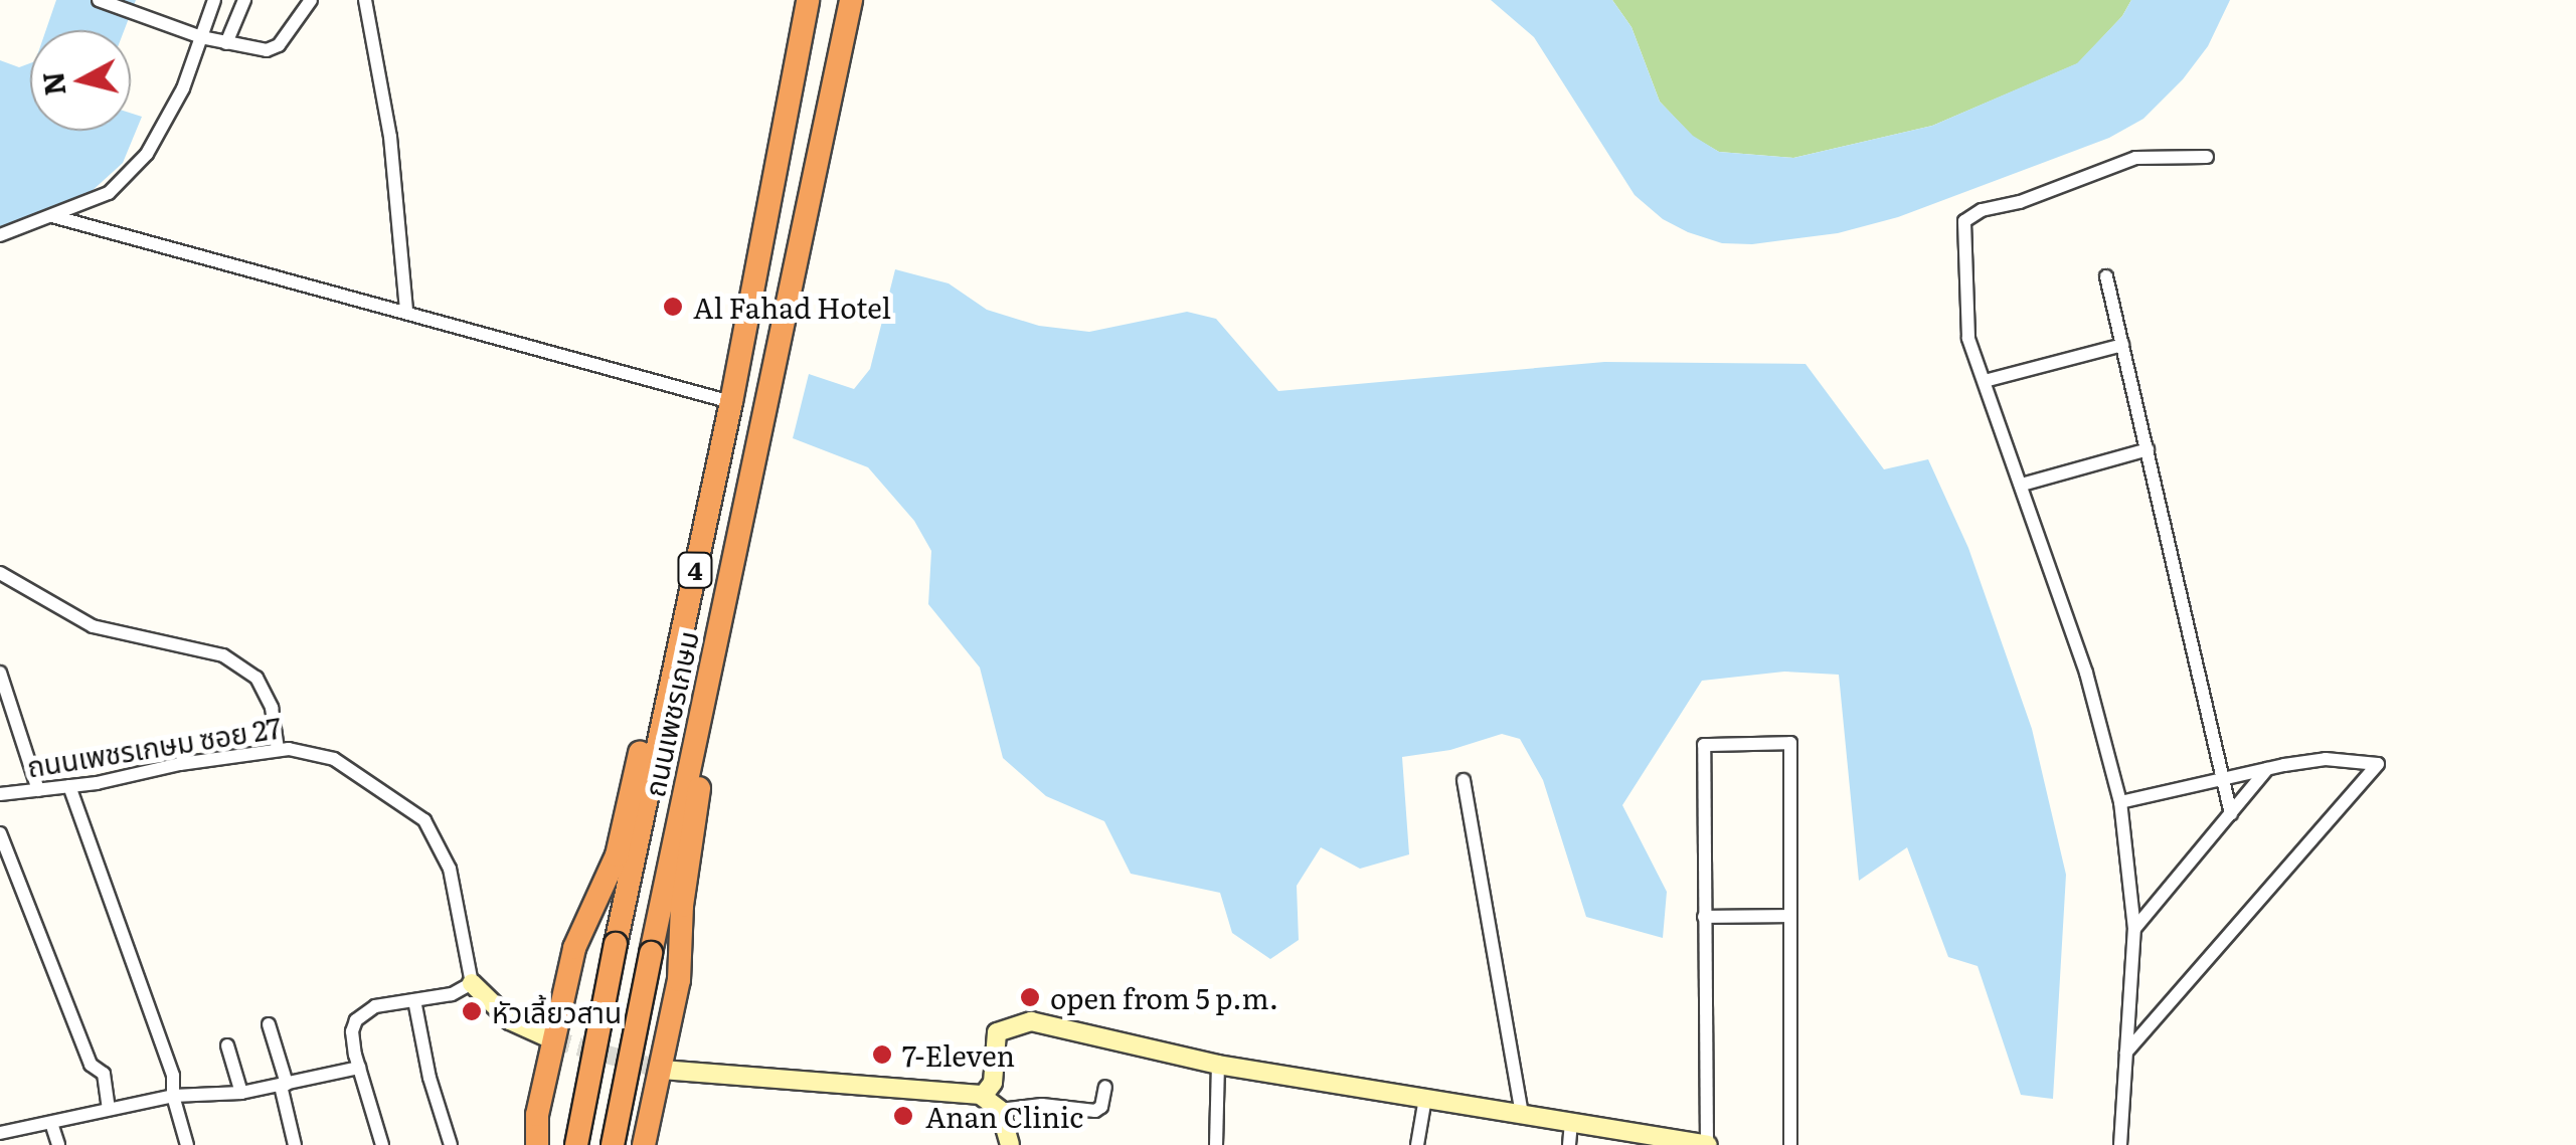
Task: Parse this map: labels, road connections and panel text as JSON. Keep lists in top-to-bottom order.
{
  "streets": {
    "highway": ["4", "ถนนเพชรเกษม"],
    "street": ["ถนนเพชรเกษม ซอย 27"]
  },
  "places": [
    "Al Fahad Hotel",
    "open from 5 p.m.",
    "หัวเลี้ยวสาน",
    "7-Eleven",
    "Anan Clinic"
  ],
  "north": "left"
}
